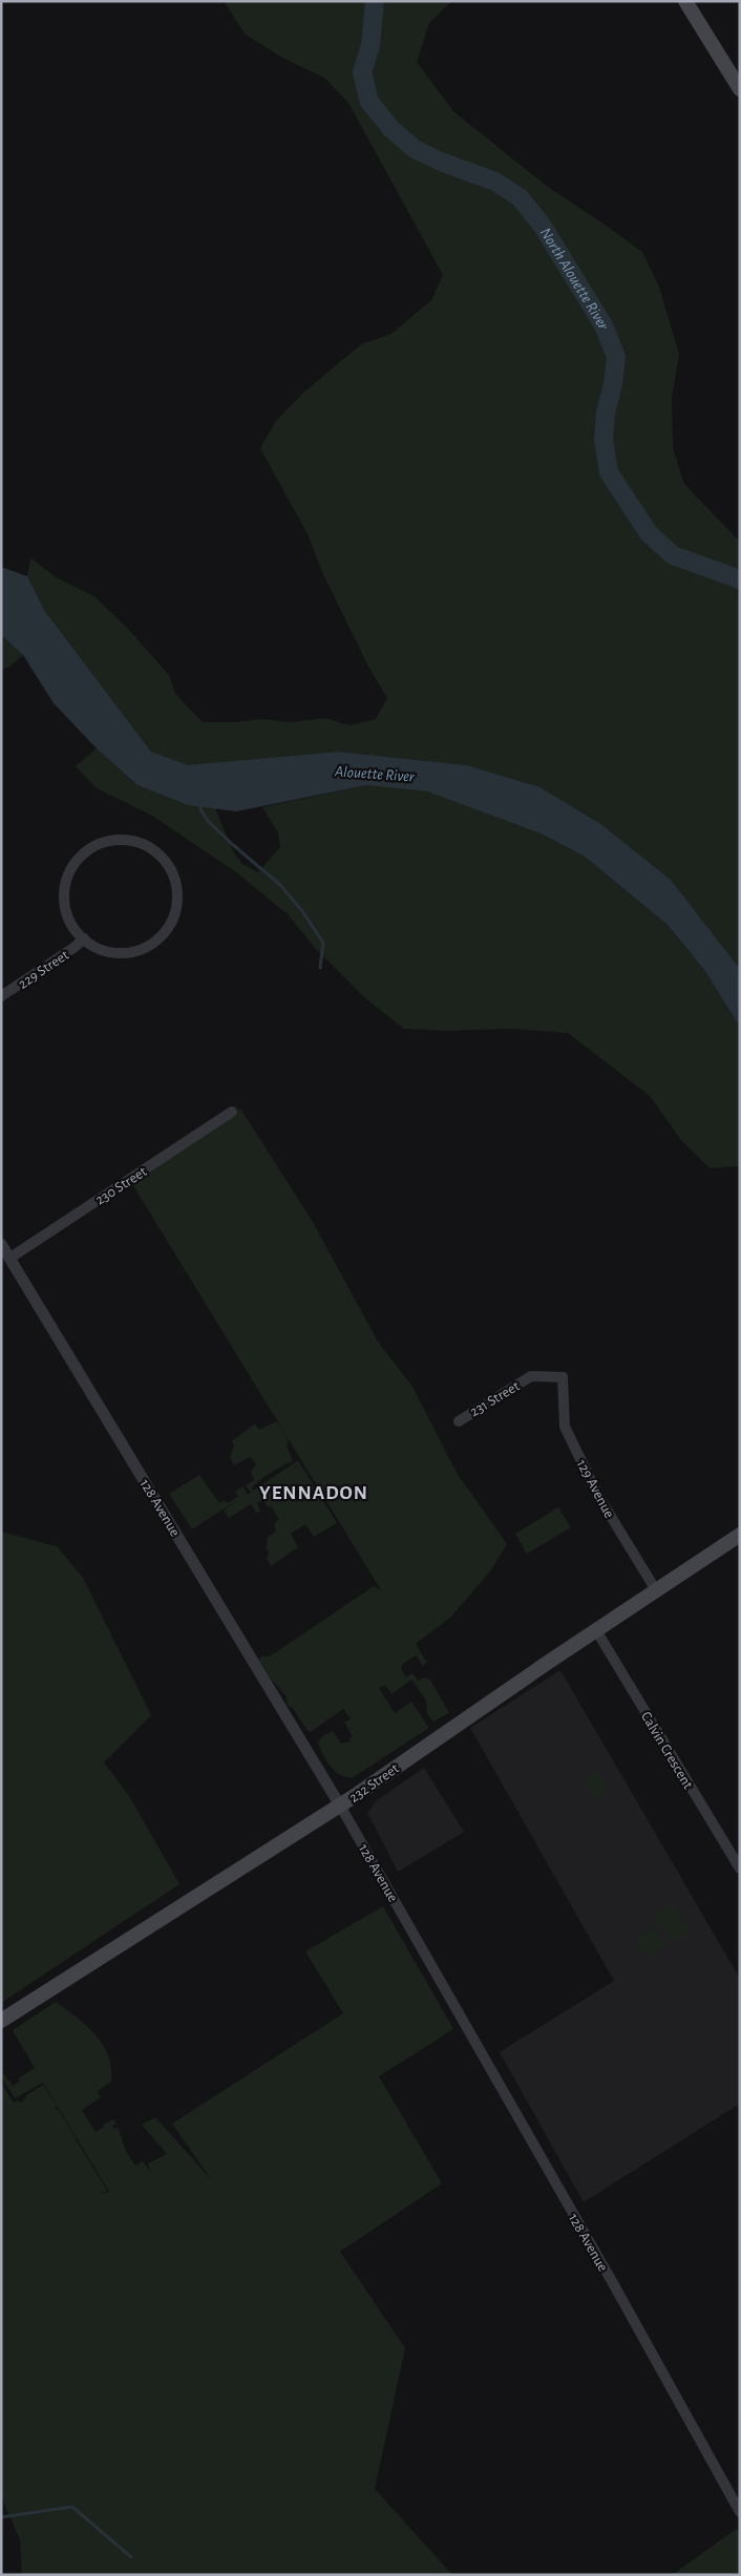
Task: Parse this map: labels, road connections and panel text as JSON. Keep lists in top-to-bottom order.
{
  "streets": {
    "main road": ["232 Street"],
    "street": [
      "229 Street",
      "230 Street",
      "231 Street",
      "129 Avenue",
      "128 Avenue",
      "Calvin Crescent"
    ]
  },
  "crossings": [
    ["230 Street", "128 Avenue"],
    ["231 Street", "129 Avenue"],
    ["129 Avenue", "232 Street"],
    ["128 Avenue", "232 Street"],
    ["Calvin Crescent", "232 Street"]
  ],
  "districts": ["YENNADON"],
  "water": ["North Alouette River", "Alouette River"]
}
